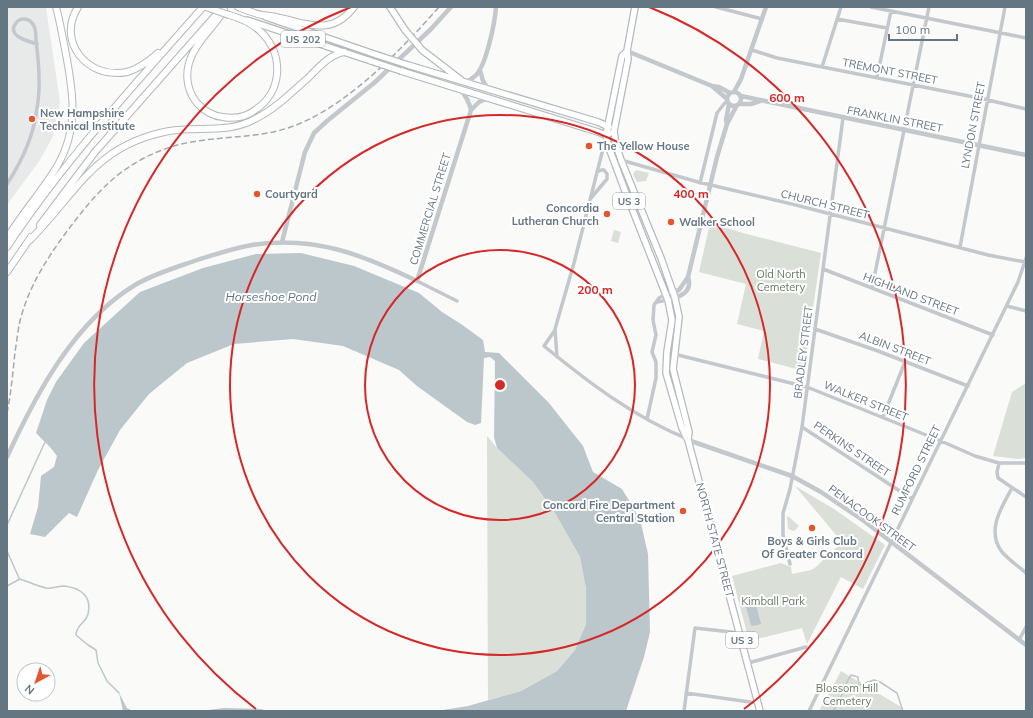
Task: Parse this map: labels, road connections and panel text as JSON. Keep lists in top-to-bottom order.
{
  "streets": {
    "main road": ["US 202", "US 3", "NORTH STATE STREET"],
    "street": [
      "TREMONT STREET",
      "FRANKLIN STREET",
      "LYNDON STREET",
      "CHURCH STREET",
      "COMMERCIAL STREET",
      "HIGHLAND STREET",
      "ALBIN STREET",
      "BRADLEY STREET",
      "WALKER STREET",
      "PERKINS STREET",
      "RUMFORD STREET",
      "PENACOOK STREET"
    ]
  },
  "crossings": [
    ["US 202", "US 3"],
    ["TREMONT STREET", "LYNDON STREET"],
    ["FRANKLIN STREET", "LYNDON STREET"],
    ["FRANKLIN STREET", "BRADLEY STREET"],
    ["LYNDON STREET", "CHURCH STREET"],
    ["US 3", "CHURCH STREET"],
    ["US 3", "NORTH STATE STREET"],
    ["CHURCH STREET", "BRADLEY STREET"],
    ["CHURCH STREET", "RUMFORD STREET"],
    ["HIGHLAND STREET", "BRADLEY STREET"],
    ["HIGHLAND STREET", "RUMFORD STREET"],
    ["ALBIN STREET", "BRADLEY STREET"],
    ["ALBIN STREET", "RUMFORD STREET"],
    ["BRADLEY STREET", "WALKER STREET"],
    ["BRADLEY STREET", "PERKINS STREET"],
    ["BRADLEY STREET", "PENACOOK STREET"],
    ["WALKER STREET", "RUMFORD STREET"],
    ["WALKER STREET", "NORTH STATE STREET"],
    ["PERKINS STREET", "RUMFORD STREET"],
    ["RUMFORD STREET", "PENACOOK STREET"],
    ["PENACOOK STREET", "NORTH STATE STREET"]
  ],
  "water": ["Horseshoe Pond"],
  "parks": ["Old North Cemetery", "Kimball Park", "Blossom Hill Cemetery"],
  "places": [
    "New Hampshire Technical Institute",
    "The Yellow House",
    "Courtyard",
    "Concordia Lutheran Church",
    "Walker School",
    "Concord Fire Department Central Station",
    "Boys & Girls Club Of Greater Concord"
  ],
  "scale_bar": "100 m",
  "north": "bottom left",
  "rings": ["600 m", "400 m", "200 m"]
}
